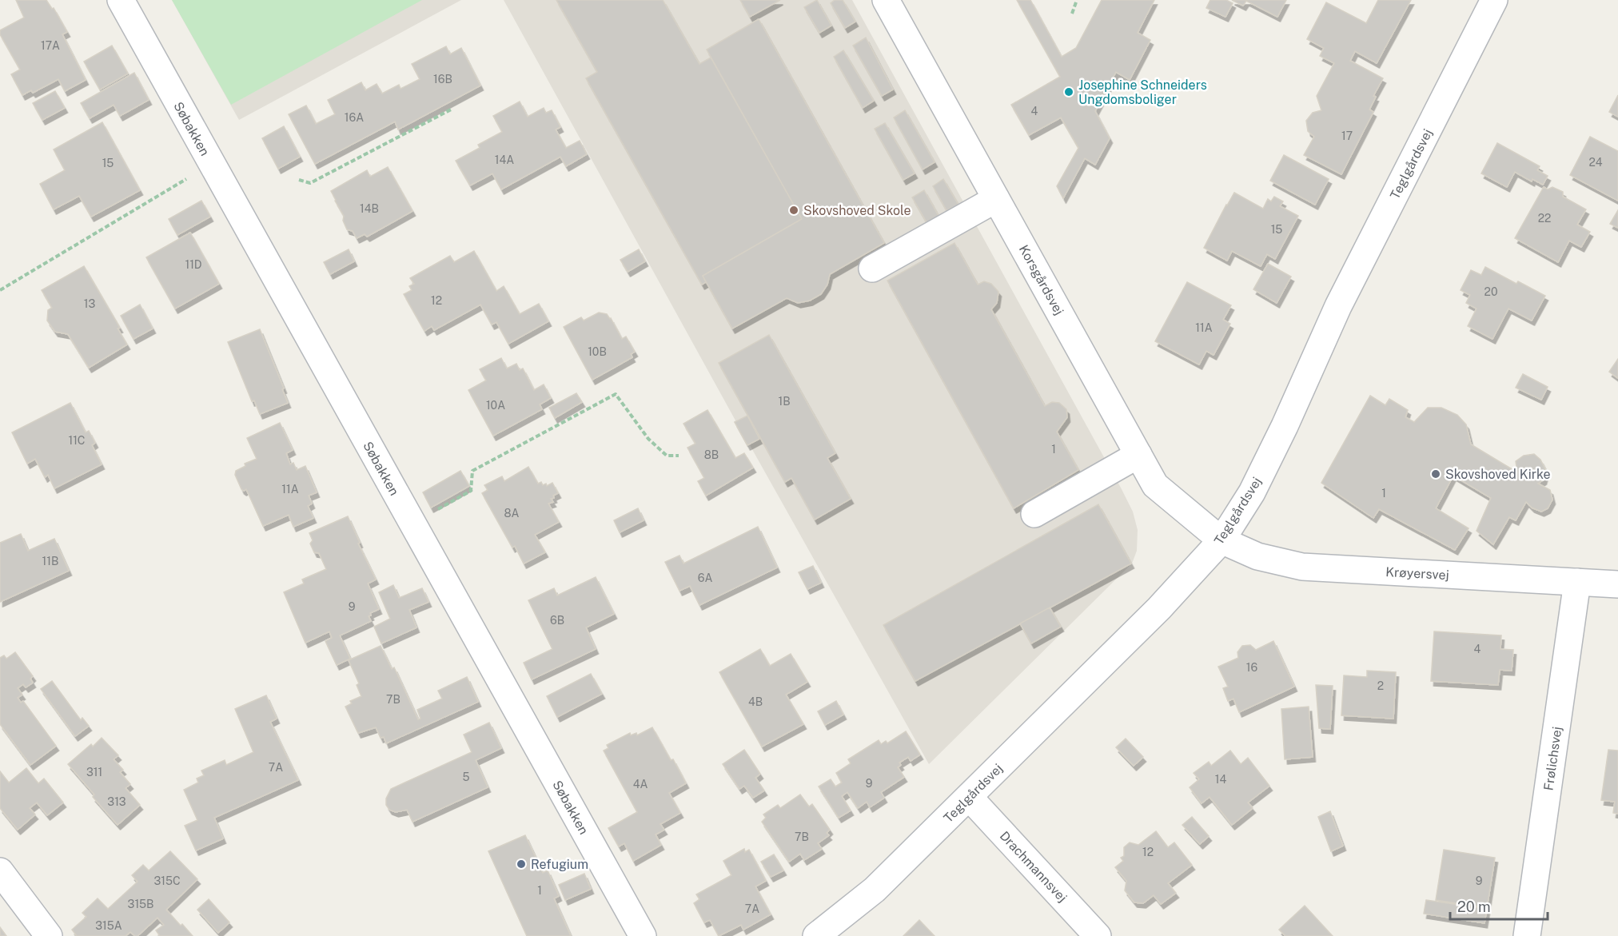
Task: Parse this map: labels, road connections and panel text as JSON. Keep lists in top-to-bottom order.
{
  "streets": {
    "street": [
      "Søbakken",
      "Teglgårdsvej",
      "Korsgårdsvej",
      "Krøyersvej",
      "Frølichsvej",
      "Drachmannsvej"
    ]
  },
  "crossings": [
    ["Teglgårdsvej", "Korsgårdsvej"],
    ["Teglgårdsvej", "Krøyersvej"],
    ["Teglgårdsvej", "Drachmannsvej"],
    ["Korsgårdsvej", "Krøyersvej"],
    ["Krøyersvej", "Frølichsvej"]
  ],
  "places": [
    "Josephine Schneiders Ungdomsboliger",
    "Skovshoved Skole",
    "Skovshoved Kirke",
    "Refugium"
  ],
  "house_numbers": [
    "17A",
    "16B",
    "4",
    "16A",
    "17",
    "14A",
    "24",
    "15",
    "14B",
    "22",
    "15",
    "11D",
    "20",
    "12",
    "13",
    "11A",
    "10B",
    "1B",
    "10A",
    "11C",
    "1",
    "8B",
    "11A",
    "1",
    "8A",
    "11B",
    "6A",
    "9",
    "6B",
    "4",
    "16",
    "2",
    "7B",
    "4B",
    "7A",
    "311",
    "5",
    "14",
    "9",
    "4A",
    "313",
    "7B",
    "12",
    "315C",
    "9",
    "1",
    "315B",
    "7A",
    "315A"
  ],
  "scale_bar": "20 m"
}
